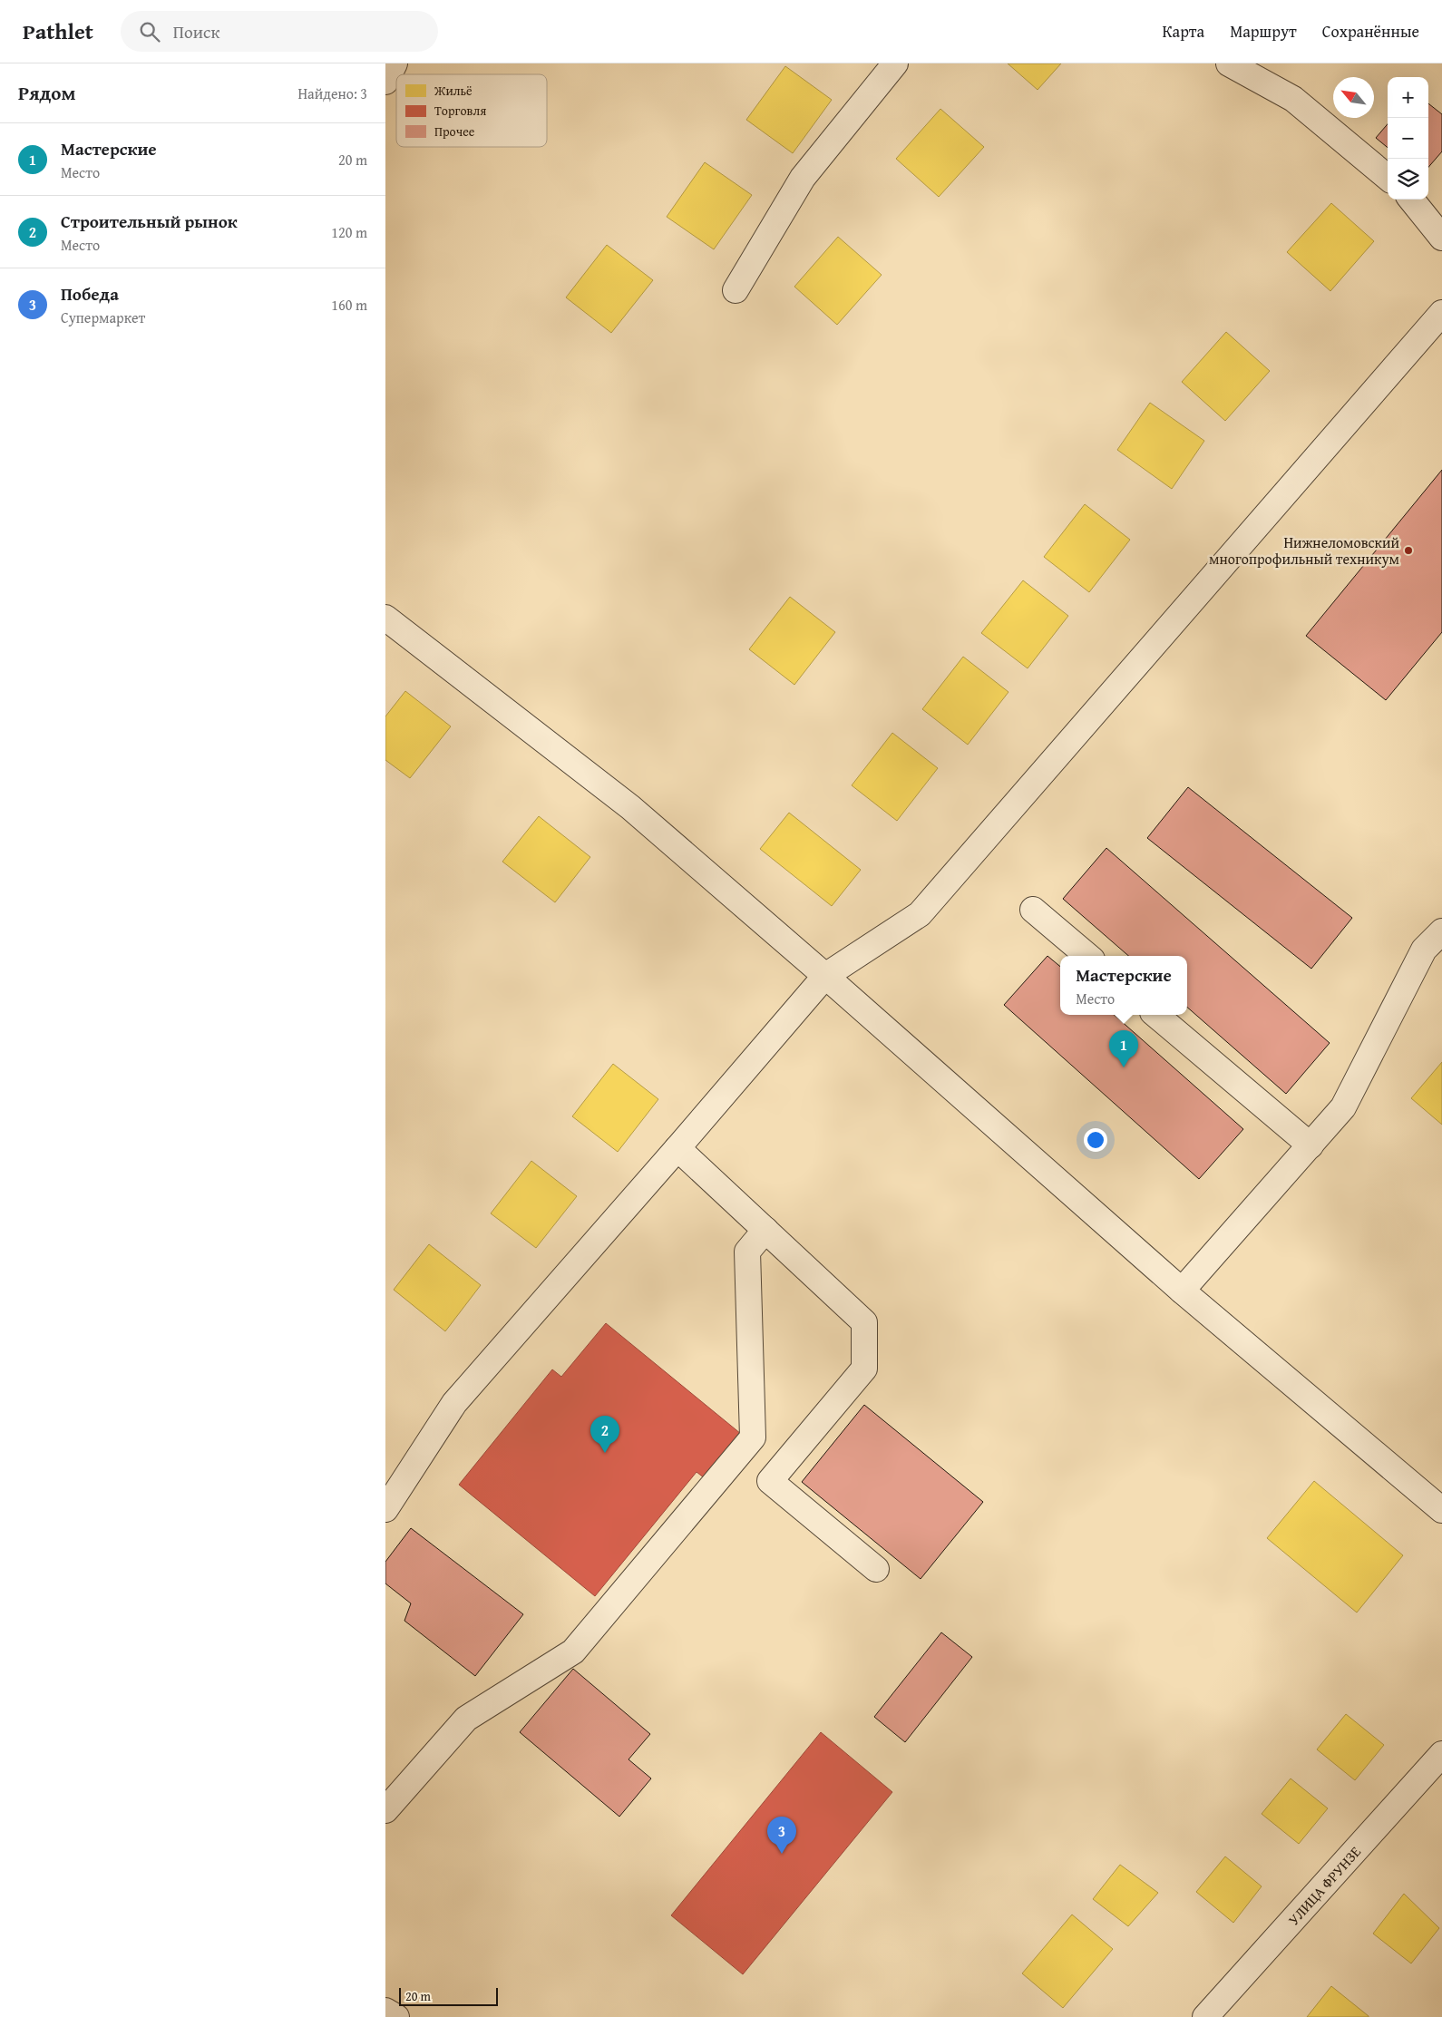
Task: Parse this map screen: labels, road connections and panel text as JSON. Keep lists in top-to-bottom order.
{
  "streets": {
    "street": ["УЛИЦА ФРУНЗЕ"]
  },
  "places": ["Нижнеломовский многопрофильный техникум"],
  "legend": ["Жильё", "Торговля", "Прочее"],
  "scale_bar": "20 m",
  "north": "top left",
  "page": {
    "header": "Pathlet",
    "search": "Поиск",
    "nav": ["Карта", "Маршрут", "Сохранённые"],
    "heading": ["Рядом", "Найдено: 3"],
    "map_buttons": ["+", "−"],
    "list": [
      {
        "mark": "1",
        "name": "Мастерские",
        "note": "Место",
        "value": "20 m"
      },
      {
        "mark": "2",
        "name": "Строительный рынок",
        "note": "Место",
        "value": "120 m"
      },
      {
        "mark": "3",
        "name": "Победа",
        "note": "Супермаркет",
        "value": "160 m"
      }
    ],
    "popup": ["Мастерские", "Место"],
    "pins": ["1", "2", "3"],
    "scale": "20 m"
  }
}
